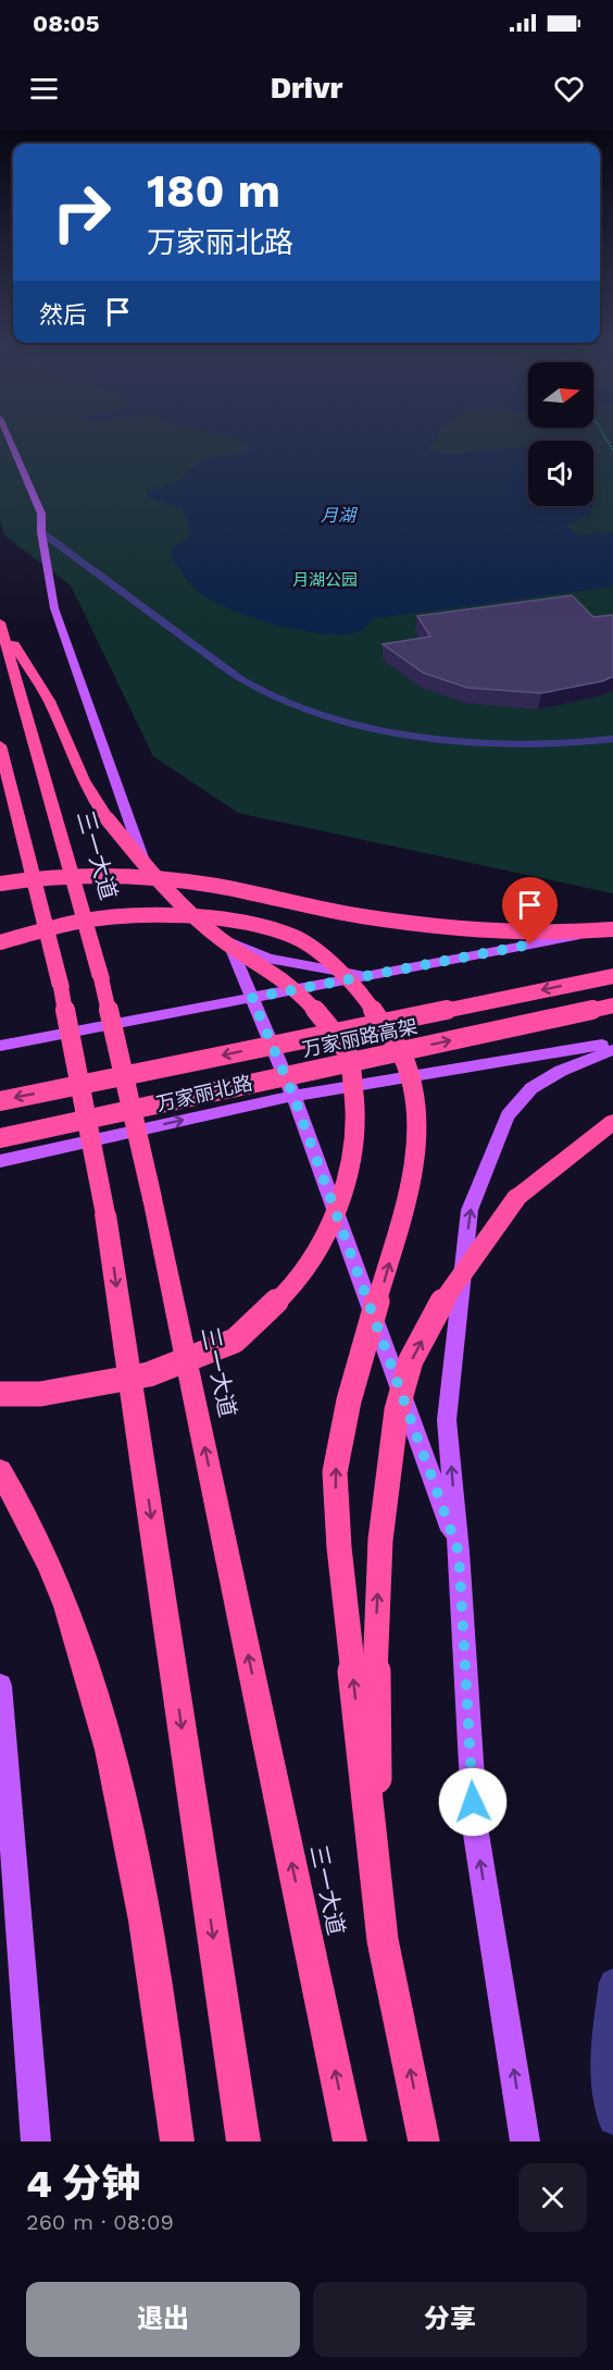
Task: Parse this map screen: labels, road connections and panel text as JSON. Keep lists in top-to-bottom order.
{
  "streets": {
    "highway": ["三一大道", "万家丽路高架"],
    "main road": ["万家丽北路"]
  },
  "water": ["月湖"],
  "parks": ["月湖公园"],
  "north": "right",
  "page": {
    "status": "08:05",
    "header": "Drivr",
    "turn": ["180 m", "万家丽北路"],
    "then": "然后",
    "heading": ["4 分钟", "260 m · 08:09"],
    "buttons": ["退出", "分享"]
  }
}
